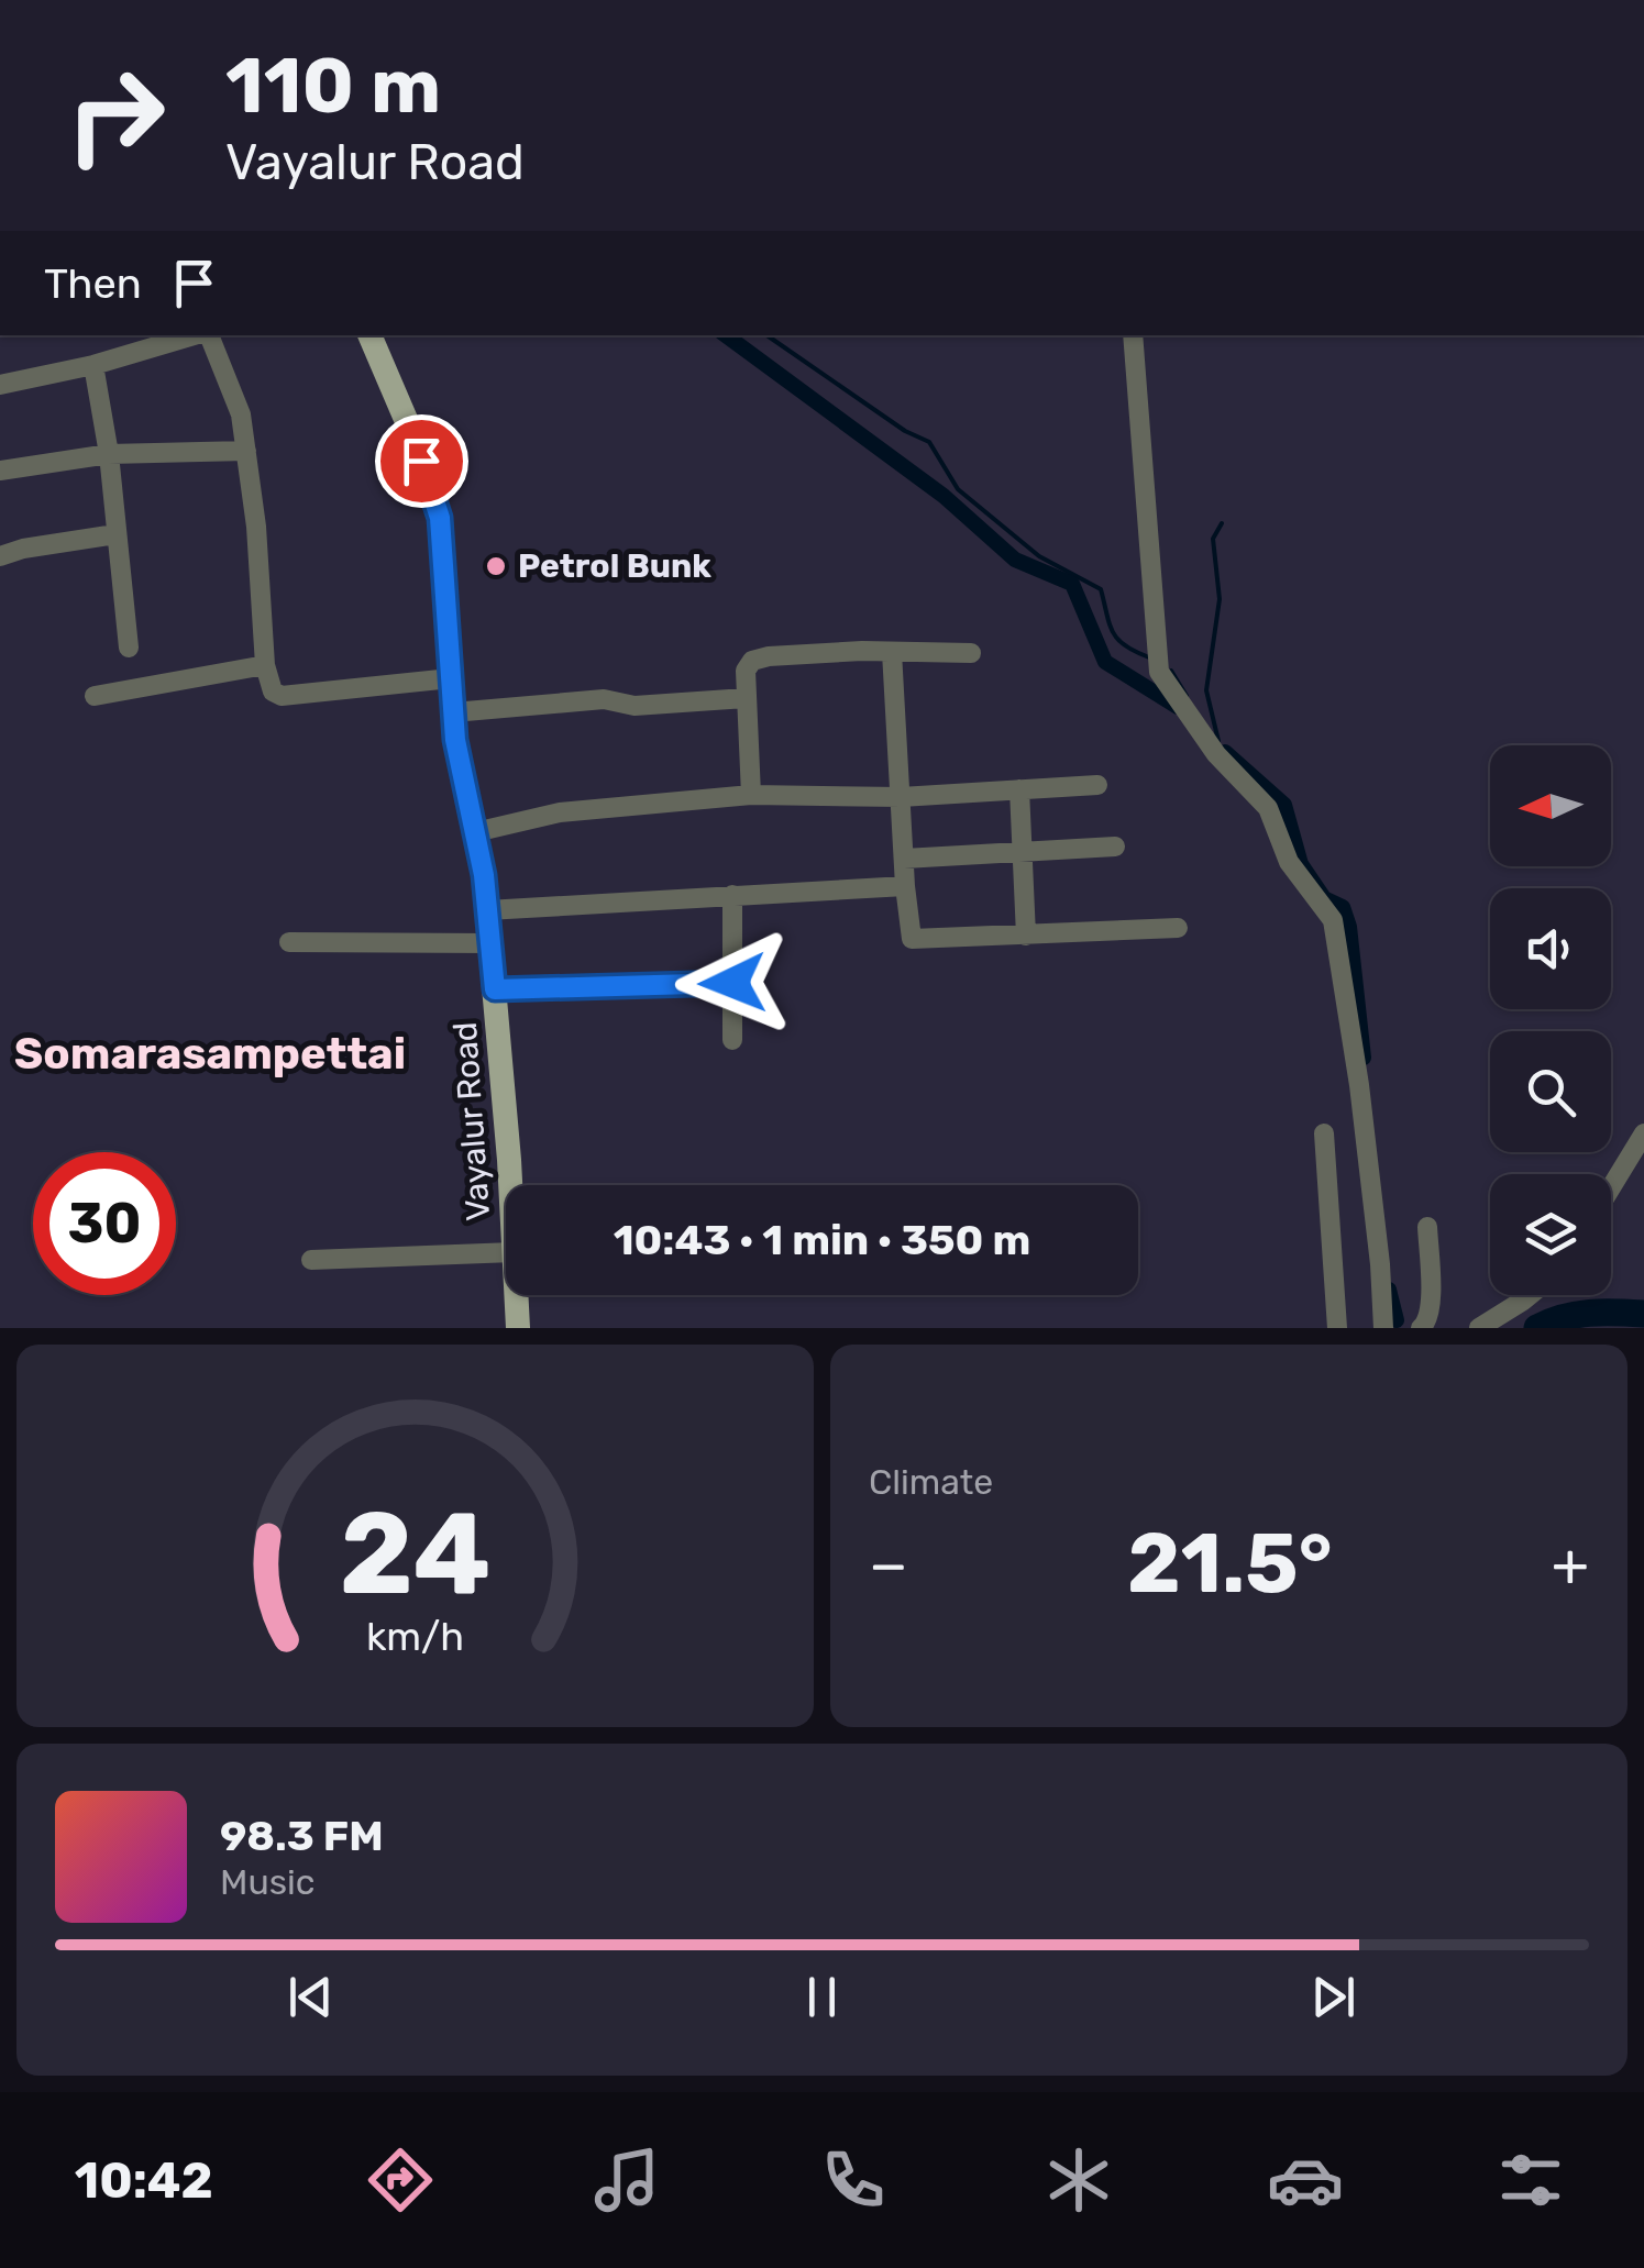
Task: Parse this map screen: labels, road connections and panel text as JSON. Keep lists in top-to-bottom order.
{
  "streets": {
    "main road": ["Vayalur Road"]
  },
  "districts": ["Somarasampettai"],
  "places": ["Petrol Bunk"],
  "north": "left",
  "page": {
    "turn": ["110 m", "Vayalur Road"],
    "then": "Then",
    "limit": "30",
    "trip": "10:43 · 1 min · 350 m",
    "tile": "Climate",
    "heat": ["−", "21.5°", "+"],
    "song": ["98.3 FM", "Music"],
    "tabs": "10:42",
    "gauge": ["24", "km/h"]
  }
}
